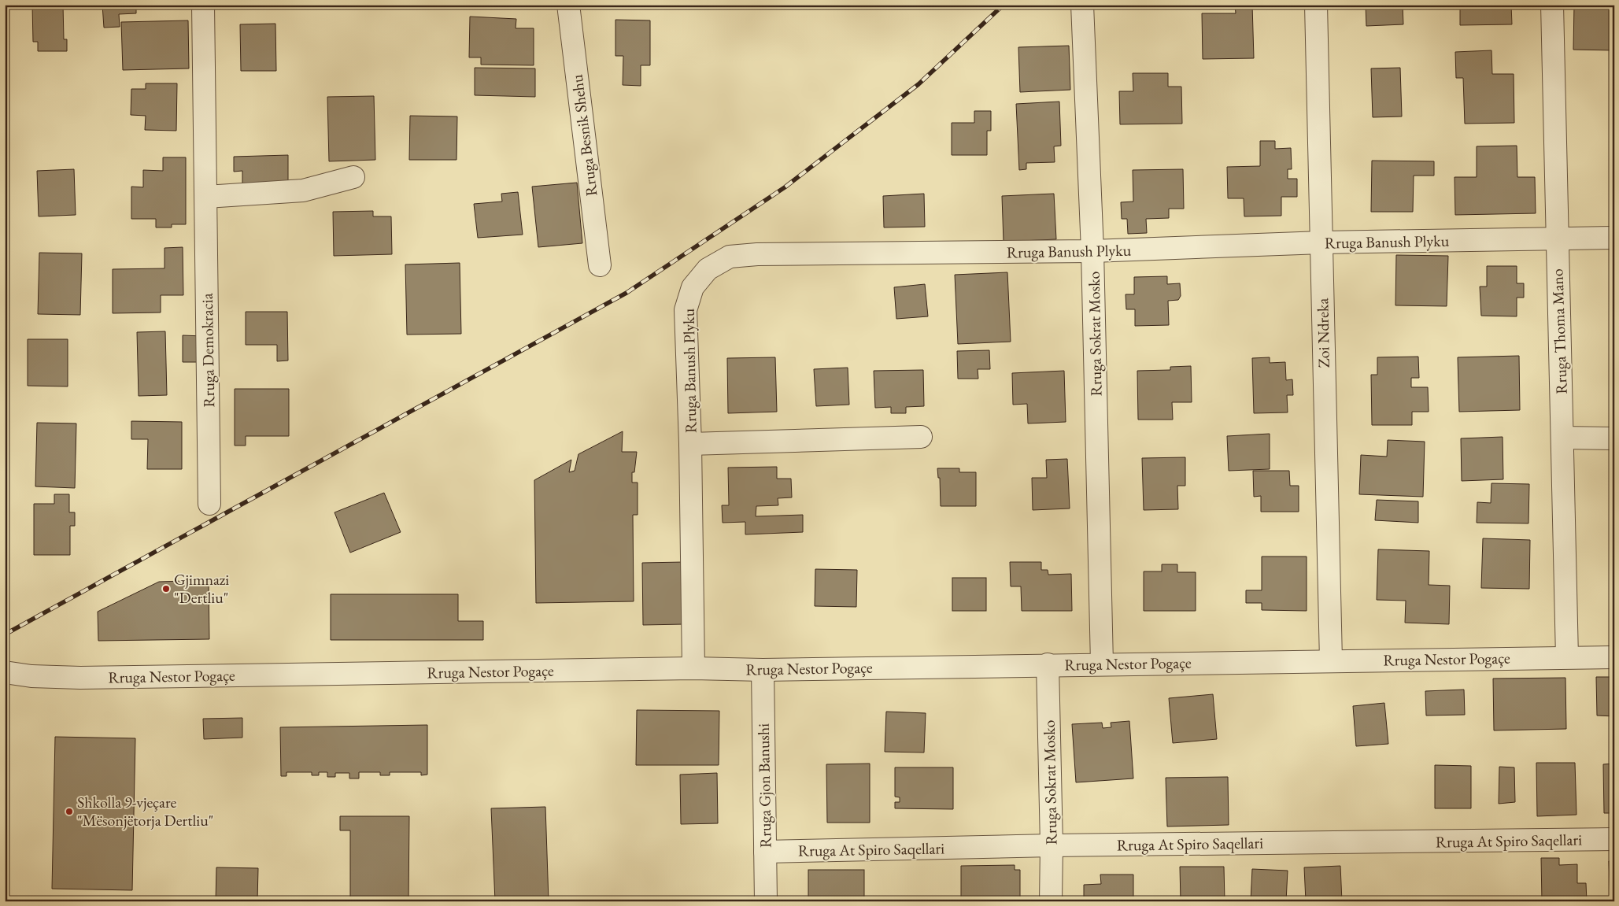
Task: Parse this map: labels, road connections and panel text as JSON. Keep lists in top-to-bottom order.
{
  "streets": {
    "street": [
      "Rruga Besnik Shehu",
      "Rruga Banush Plyku",
      "Rruga Thoma Mano",
      "Zoi Ndreka",
      "Rruga Sokrat Mosko",
      "Rruga Demokracia",
      "Rruga Nestor Pogaçe",
      "Rruga Gjon Banushi",
      "Rruga At Spiro Saqellari"
    ]
  },
  "crossings": [
    ["Rruga Banush Plyku", "Rruga Thoma Mano"],
    ["Rruga Banush Plyku", "Zoi Ndreka"],
    ["Rruga Banush Plyku", "Rruga Sokrat Mosko"],
    ["Rruga Banush Plyku", "Rruga Nestor Pogaçe"],
    ["Rruga Thoma Mano", "Rruga Nestor Pogaçe"],
    ["Zoi Ndreka", "Rruga Nestor Pogaçe"],
    ["Rruga Sokrat Mosko", "Rruga Nestor Pogaçe"],
    ["Rruga Sokrat Mosko", "Rruga At Spiro Saqellari"],
    ["Rruga Nestor Pogaçe", "Rruga Gjon Banushi"],
    ["Rruga Gjon Banushi", "Rruga At Spiro Saqellari"]
  ],
  "places": ["Gjimnazi \"Dertliu\"", "Shkolla 9-vjeçare \"Mësonjëtorja Dertliu\""]
}
